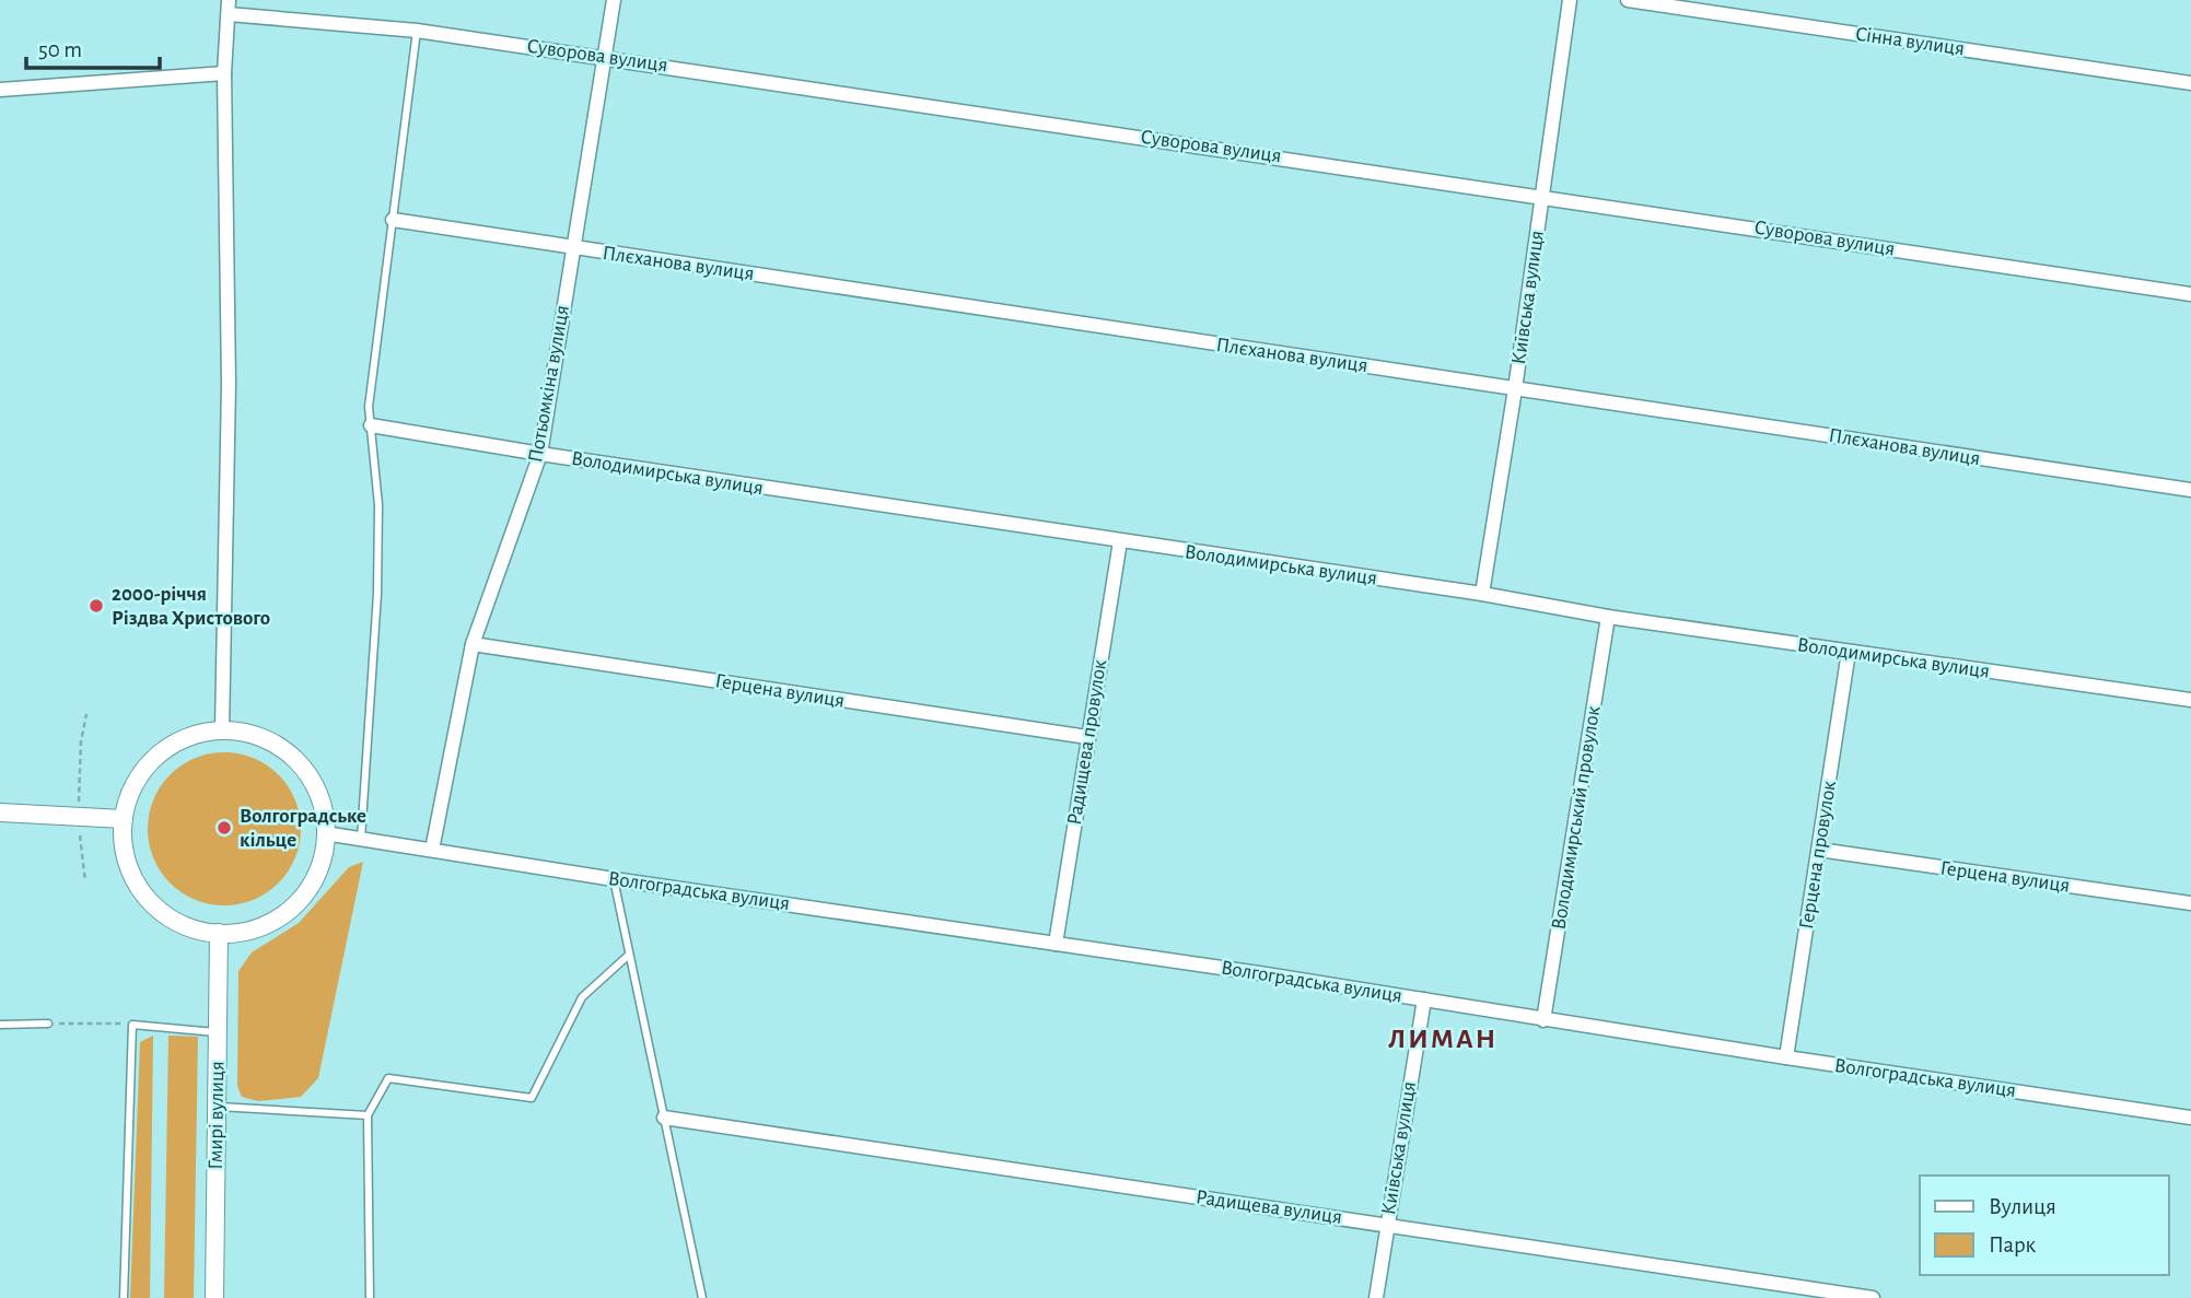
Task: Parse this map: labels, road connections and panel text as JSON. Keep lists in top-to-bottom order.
{
  "streets": {
    "street": [
      "Сінна вулиця",
      "Суворова вулиця",
      "Плєханова вулиця",
      "Київська вулиця",
      "Потьомкіна вулиця",
      "Володимирська вулиця",
      "Герцена вулиця",
      "Радищева провулок",
      "Володимирський провулок",
      "Герцена провулок",
      "Волгоградська вулиця",
      "Гмирі вулиця",
      "Радищева вулиця"
    ]
  },
  "crossings": [
    ["Суворова вулиця", "Київська вулиця"],
    ["Суворова вулиця", "Потьомкіна вулиця"],
    ["Плєханова вулиця", "Київська вулиця"],
    ["Плєханова вулиця", "Потьомкіна вулиця"],
    ["Київська вулиця", "Володимирська вулиця"],
    ["Київська вулиця", "Волгоградська вулиця"],
    ["Київська вулиця", "Радищева вулиця"],
    ["Потьомкіна вулиця", "Володимирська вулиця"],
    ["Потьомкіна вулиця", "Герцена вулиця"],
    ["Потьомкіна вулиця", "Волгоградська вулиця"],
    ["Володимирська вулиця", "Радищева провулок"],
    ["Володимирська вулиця", "Володимирський провулок"],
    ["Володимирська вулиця", "Герцена провулок"],
    ["Герцена вулиця", "Радищева провулок"],
    ["Герцена вулиця", "Герцена провулок"],
    ["Радищева провулок", "Волгоградська вулиця"],
    ["Володимирський провулок", "Волгоградська вулиця"],
    ["Герцена провулок", "Волгоградська вулиця"],
    ["Волгоградська вулиця", "Гмирі вулиця"]
  ],
  "districts": ["ЛИМАН"],
  "places": ["2000-річчя Різдва Христового", "Волгоградське кільце"],
  "legend": ["Вулиця", "Парк"],
  "scale_bar": "50 m"
}
